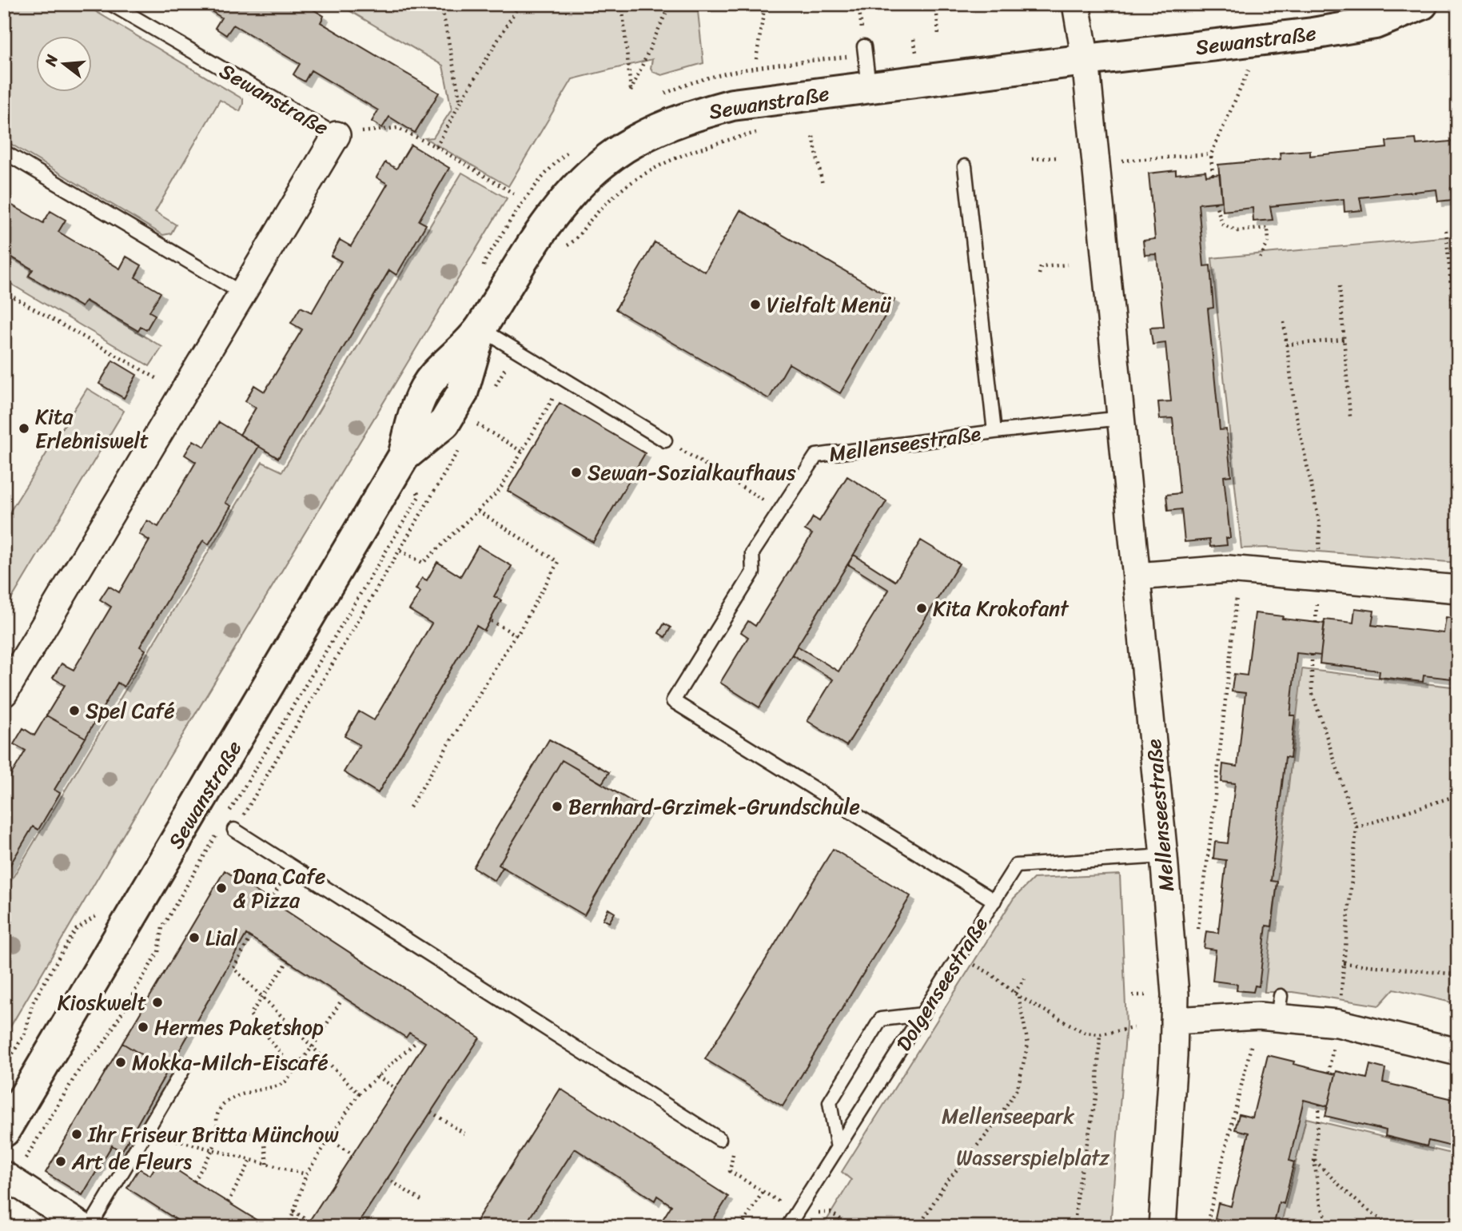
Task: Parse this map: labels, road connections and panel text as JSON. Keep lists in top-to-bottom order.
{
  "streets": {
    "street": ["Sewanstraße", "Mellenseestraße"],
    "lane": ["Dolgenseestraße"]
  },
  "crossings": [
    ["Sewanstraße", "Mellenseestraße"],
    ["Mellenseestraße", "Dolgenseestraße"]
  ],
  "parks": ["Mellenseepark", "Wasserspielplatz"],
  "places": [
    "Vielfalt Menü",
    "Kita Erlebniswelt",
    "Sewan-Sozialkaufhaus",
    "Kita Krokofant",
    "Spel Café",
    "Bernhard-Grzimek-Grundschule",
    "Dana Cafe & Pizza",
    "Lial",
    "Kioskwelt",
    "Hermes Paketshop",
    "Mokka-Milch-Eiscafé",
    "Ihr Friseur Britta Münchow",
    "Art de Fleurs"
  ],
  "north": "left"
}
